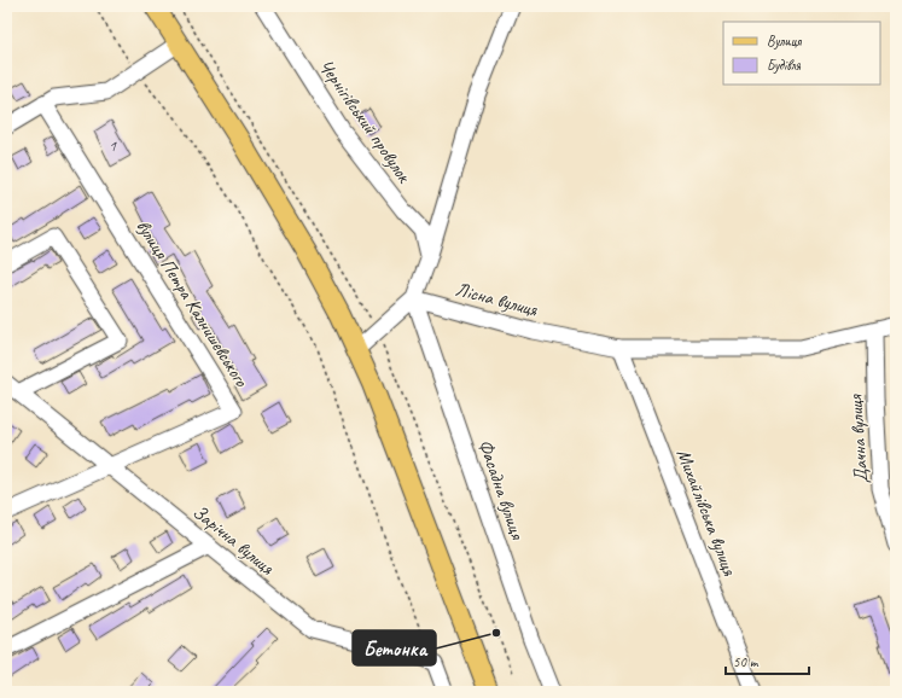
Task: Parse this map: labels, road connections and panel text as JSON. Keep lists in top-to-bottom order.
{
  "streets": {
    "street": [
      "Чернігівський провулок",
      "Лісна вулиця",
      "вулиця Петра Калнишевського",
      "Дачна вулиця",
      "Фасадна вулиця",
      "Михайлівська вулиця",
      "Зарічна вулиця"
    ]
  },
  "crossings": [
    ["Лісна вулиця", "Дачна вулиця"],
    ["Лісна вулиця", "Фасадна вулиця"],
    ["Лісна вулиця", "Михайлівська вулиця"],
    ["вулиця Петра Калнишевського", "Зарічна вулиця"]
  ],
  "places": ["Бетонка"],
  "house_numbers": ["1"],
  "legend": ["Вулиця", "Будівля"],
  "scale_bar": "50 m"
}
